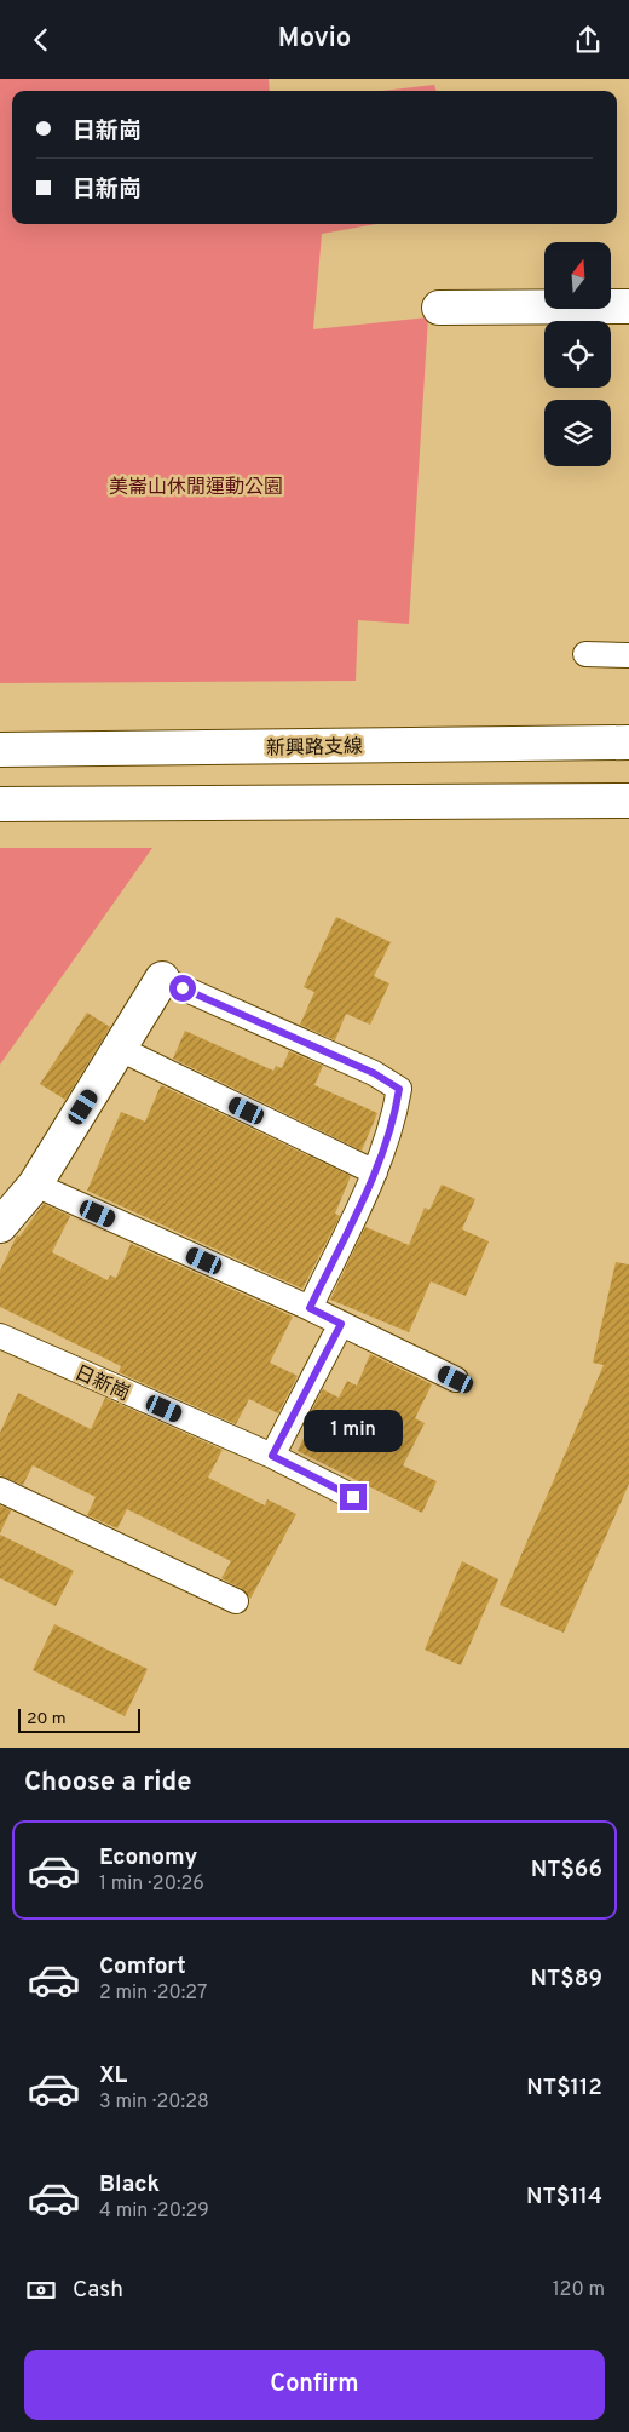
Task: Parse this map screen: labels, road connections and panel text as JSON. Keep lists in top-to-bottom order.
{
  "streets": {
    "street": ["新興路支線"],
    "lane": ["日新崗"]
  },
  "parks": ["美崙山休閒運動公園"],
  "scale_bar": "20 m",
  "north": "top",
  "page": {
    "header": "Movio",
    "banner": ["日新崗", "日新崗"],
    "bubble": "1 min",
    "scale": "20 m",
    "heading": "Choose a ride",
    "list": [
      {
        "name": "Economy",
        "note": "1 min · 20:26",
        "value": "NT$66"
      },
      {
        "name": "Comfort",
        "note": "2 min · 20:27",
        "value": "NT$89"
      },
      {
        "name": "XL",
        "note": "3 min · 20:28",
        "value": "NT$112"
      },
      {
        "name": "Black",
        "note": "4 min · 20:29",
        "value": "NT$114"
      }
    ],
    "pay": ["Cash", "120 m"],
    "buttons": "Confirm"
  }
}
